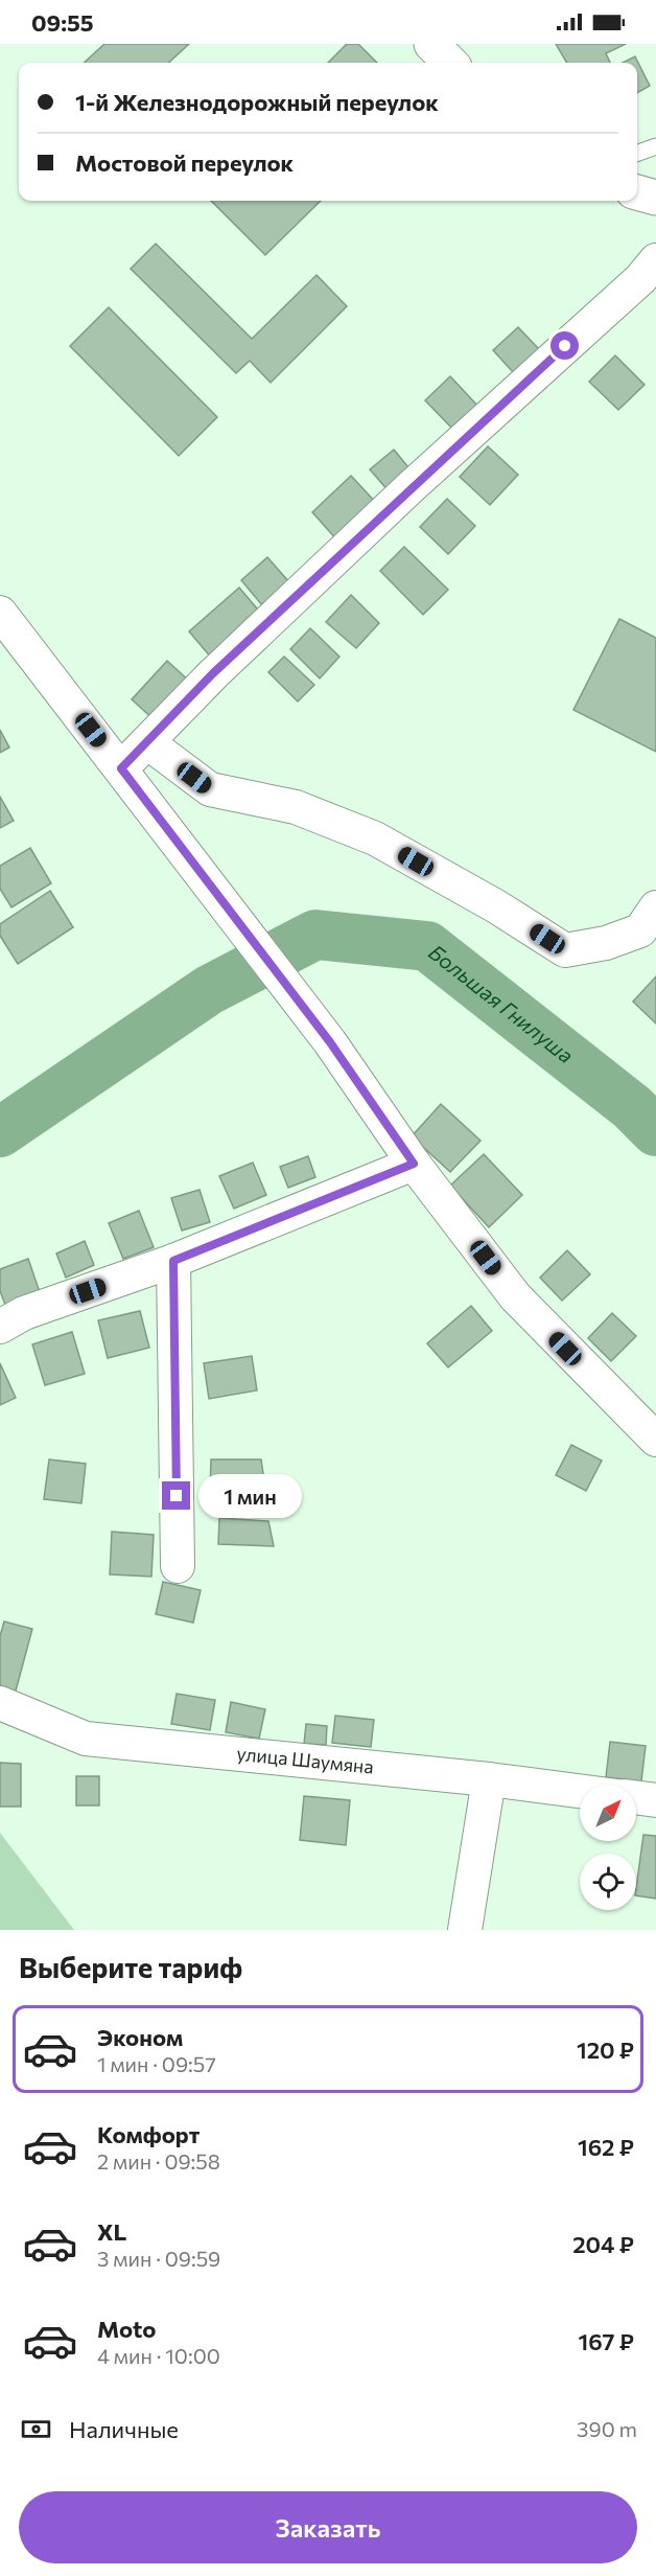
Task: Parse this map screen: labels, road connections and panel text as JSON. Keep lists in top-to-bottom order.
{
  "streets": {
    "street": ["улица Шаумяна"]
  },
  "water": ["Большая Гнилуша"],
  "north": "top right",
  "page": {
    "status": "09:55",
    "banner": ["1-й Железнодорожный переулок", "Мостовой переулок"],
    "bubble": "1 мин",
    "heading": "Выберите тариф",
    "list": [
      {
        "name": "Эконом",
        "note": "1 мин · 09:57",
        "value": "120 ₽"
      },
      {
        "name": "Комфорт",
        "note": "2 мин · 09:58",
        "value": "162 ₽"
      },
      {
        "name": "XL",
        "note": "3 мин · 09:59",
        "value": "204 ₽"
      },
      {
        "name": "Moto",
        "note": "4 мин · 10:00",
        "value": "167 ₽"
      }
    ],
    "pay": ["Наличные", "390 m"],
    "buttons": "Заказать"
  }
}
